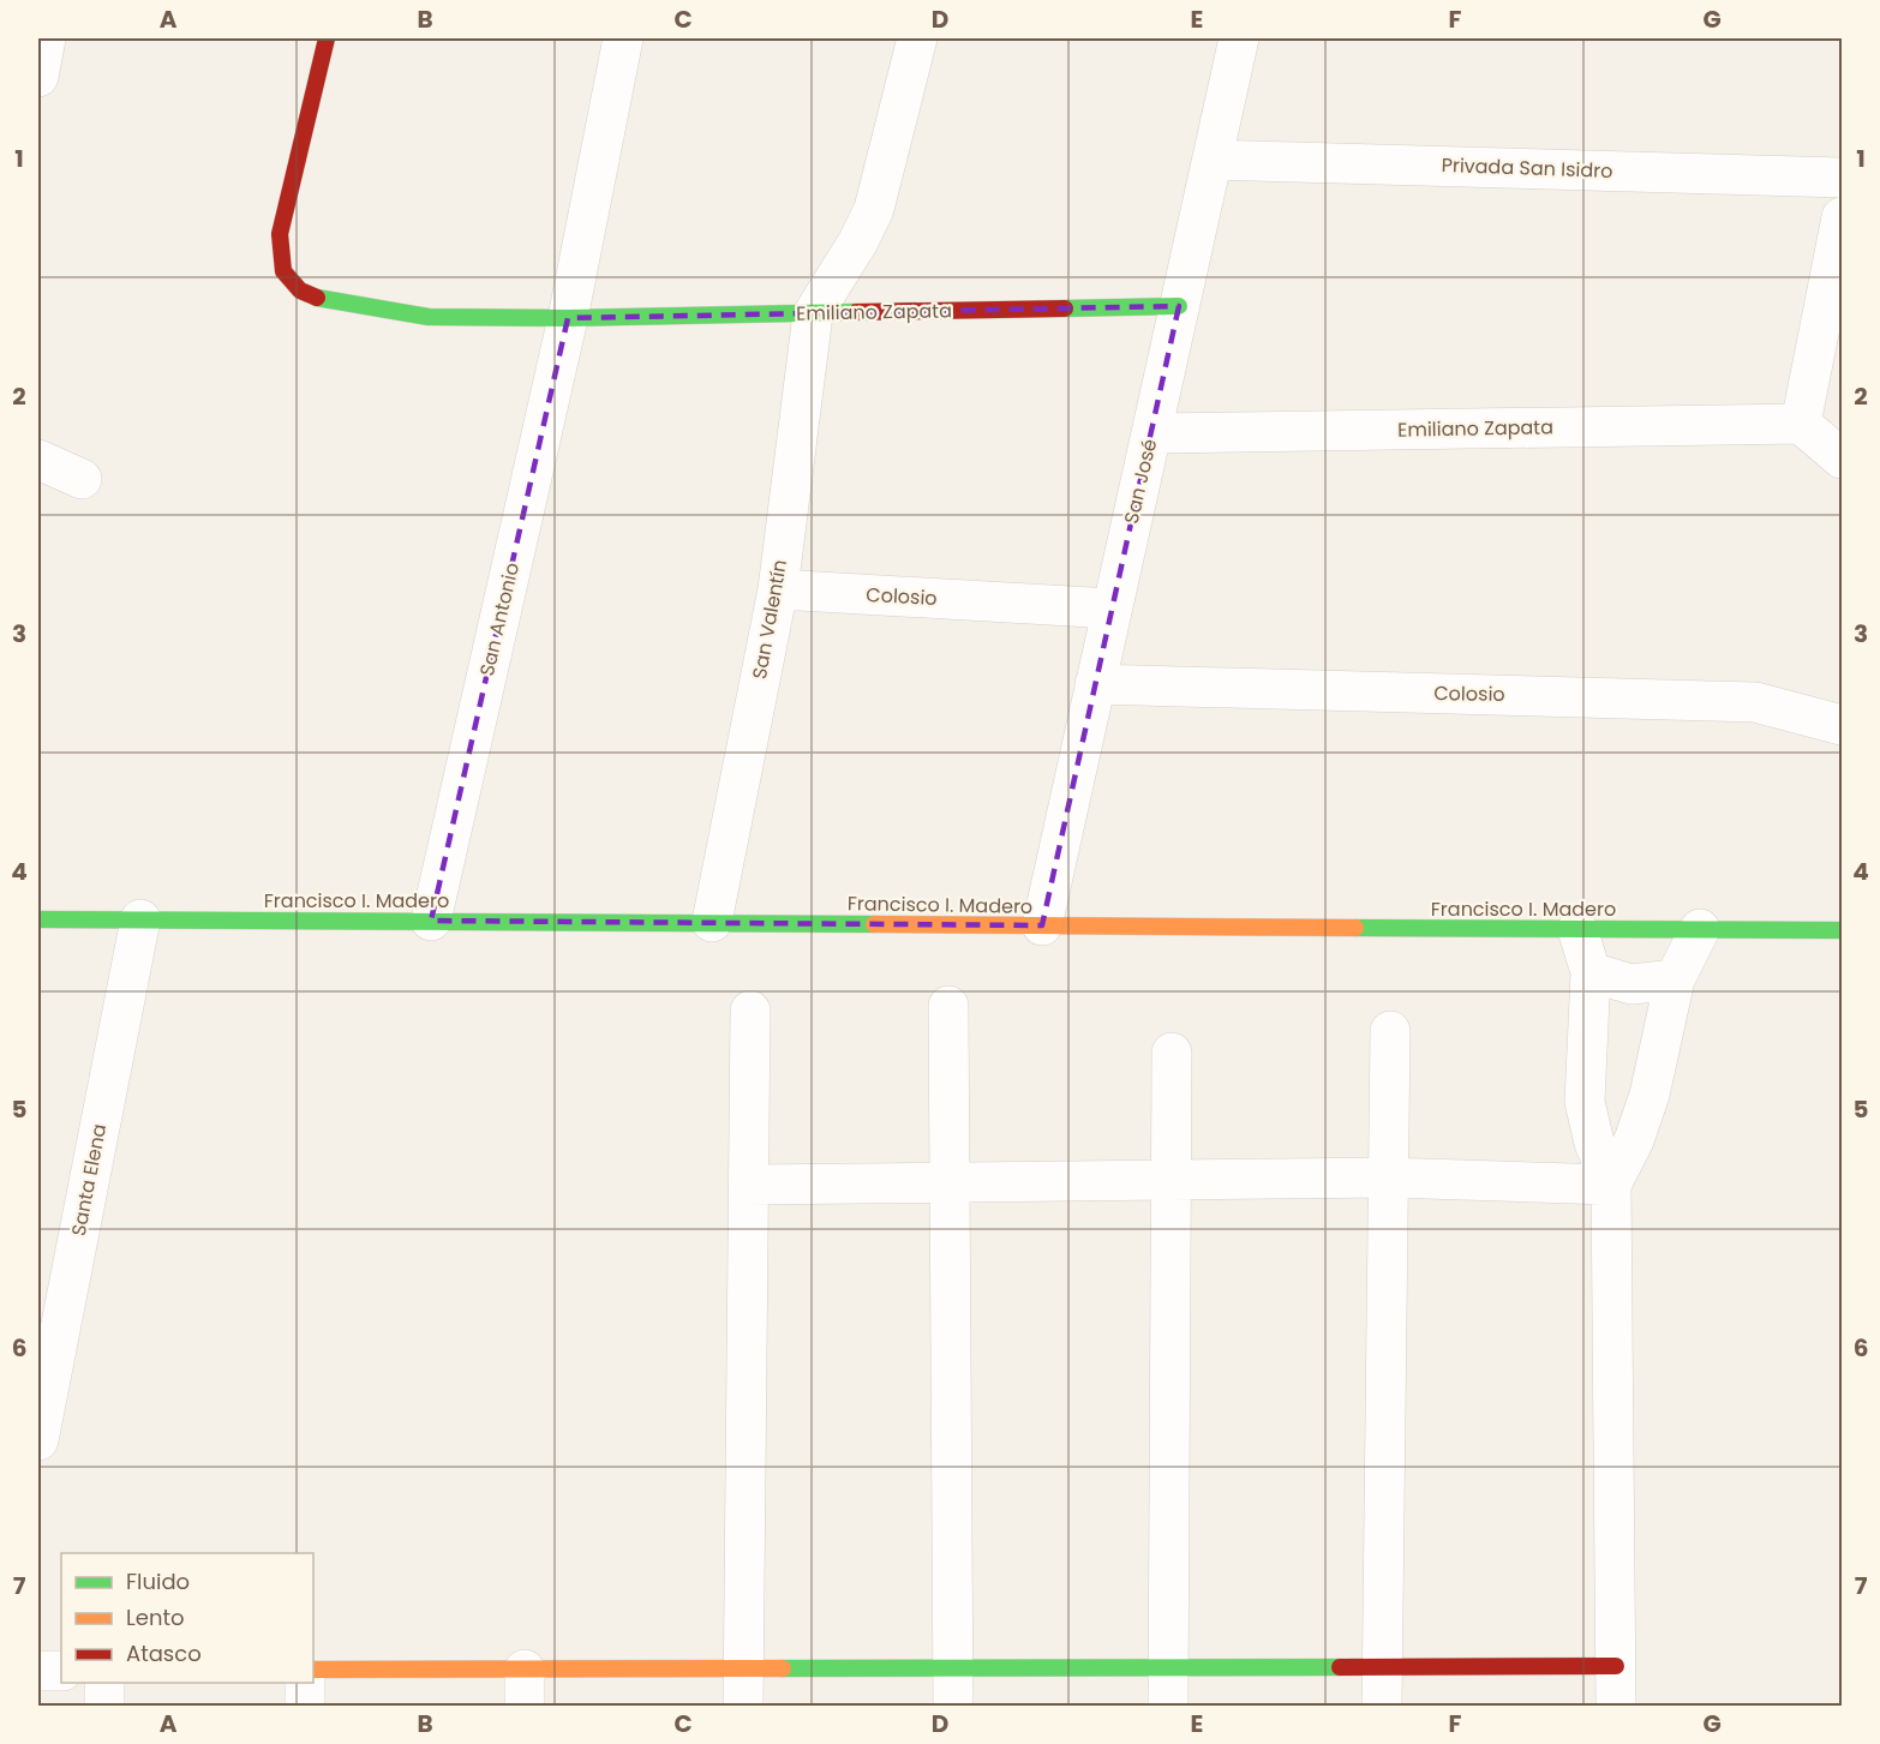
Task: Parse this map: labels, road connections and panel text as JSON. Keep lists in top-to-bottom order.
{
  "streets": {
    "street": [
      "Privada San Isidro",
      "Emiliano Zapata",
      "San José",
      "Colosio",
      "San Antonio",
      "San Valentín",
      "Francisco I. Madero",
      "Santa Elena"
    ]
  },
  "crossings": [
    ["Privada San Isidro", "San José"],
    ["Emiliano Zapata", "San José"],
    ["Emiliano Zapata", "San Antonio"],
    ["Emiliano Zapata", "San Valentín"],
    ["San José", "Colosio"],
    ["San José", "Francisco I. Madero"],
    ["Colosio", "San Valentín"],
    ["San Antonio", "Francisco I. Madero"],
    ["San Valentín", "Francisco I. Madero"],
    ["Francisco I. Madero", "Santa Elena"]
  ],
  "legend": ["Fluido", "Lento", "Atasco"],
  "grid": {
    "columns": [
      "A",
      "B",
      "C",
      "D",
      "E",
      "F",
      "G"
    ],
    "rows": [
      "1",
      "2",
      "3",
      "4",
      "5",
      "6",
      "7"
    ]
  }
}
